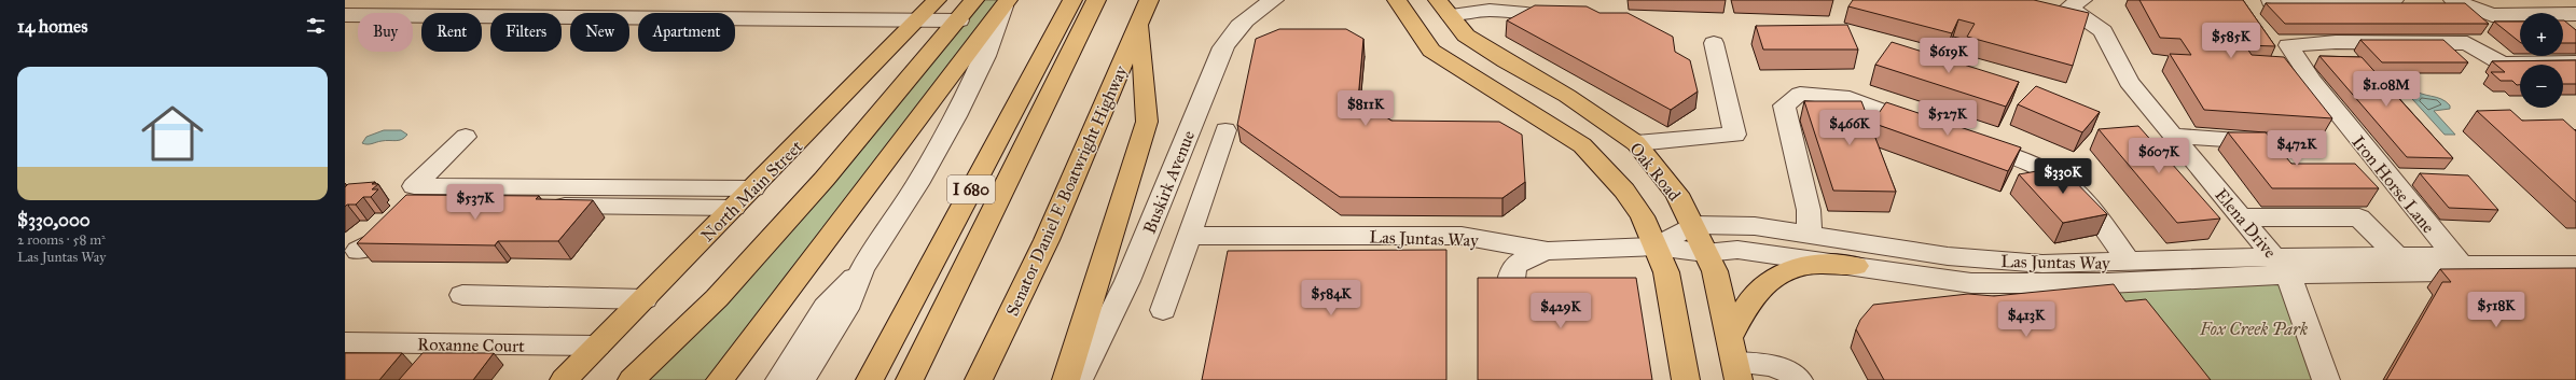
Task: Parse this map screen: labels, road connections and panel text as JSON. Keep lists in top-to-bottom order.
{
  "streets": {
    "main road": [
      "Oak Road",
      "I 680",
      "North Main Street",
      "Senator Daniel E Boatwright Highway"
    ],
    "street": [
      "Buskirk Avenue",
      "Iron Horse Lane",
      "Elena Drive",
      "Las Juntas Way",
      "Roxanne Court"
    ]
  },
  "crossings": [
    ["Oak Road", "Las Juntas Way"],
    ["Iron Horse Lane", "Las Juntas Way"],
    ["North Main Street", "Roxanne Court"],
    ["Elena Drive", "Las Juntas Way"]
  ],
  "parks": ["Fox Creek Park"],
  "page": {
    "heading": "14 homes",
    "map_buttons": ["+", "−"],
    "chip": [
      "Buy",
      "Rent",
      "Filters",
      "New",
      "Apartment"
    ],
    "price": [
      "$585K",
      "$619K",
      "$1.08M",
      "$811K",
      "$527K",
      "$466K",
      "$472K",
      "$607K",
      "$330K",
      "$537K",
      "$584K",
      "$518K",
      "$429K",
      "$413K"
    ],
    "list": [
      {
        "name": "$330,000",
        "note": "2 rooms · 58 m² · Las Juntas Way"
      }
    ]
  }
}
